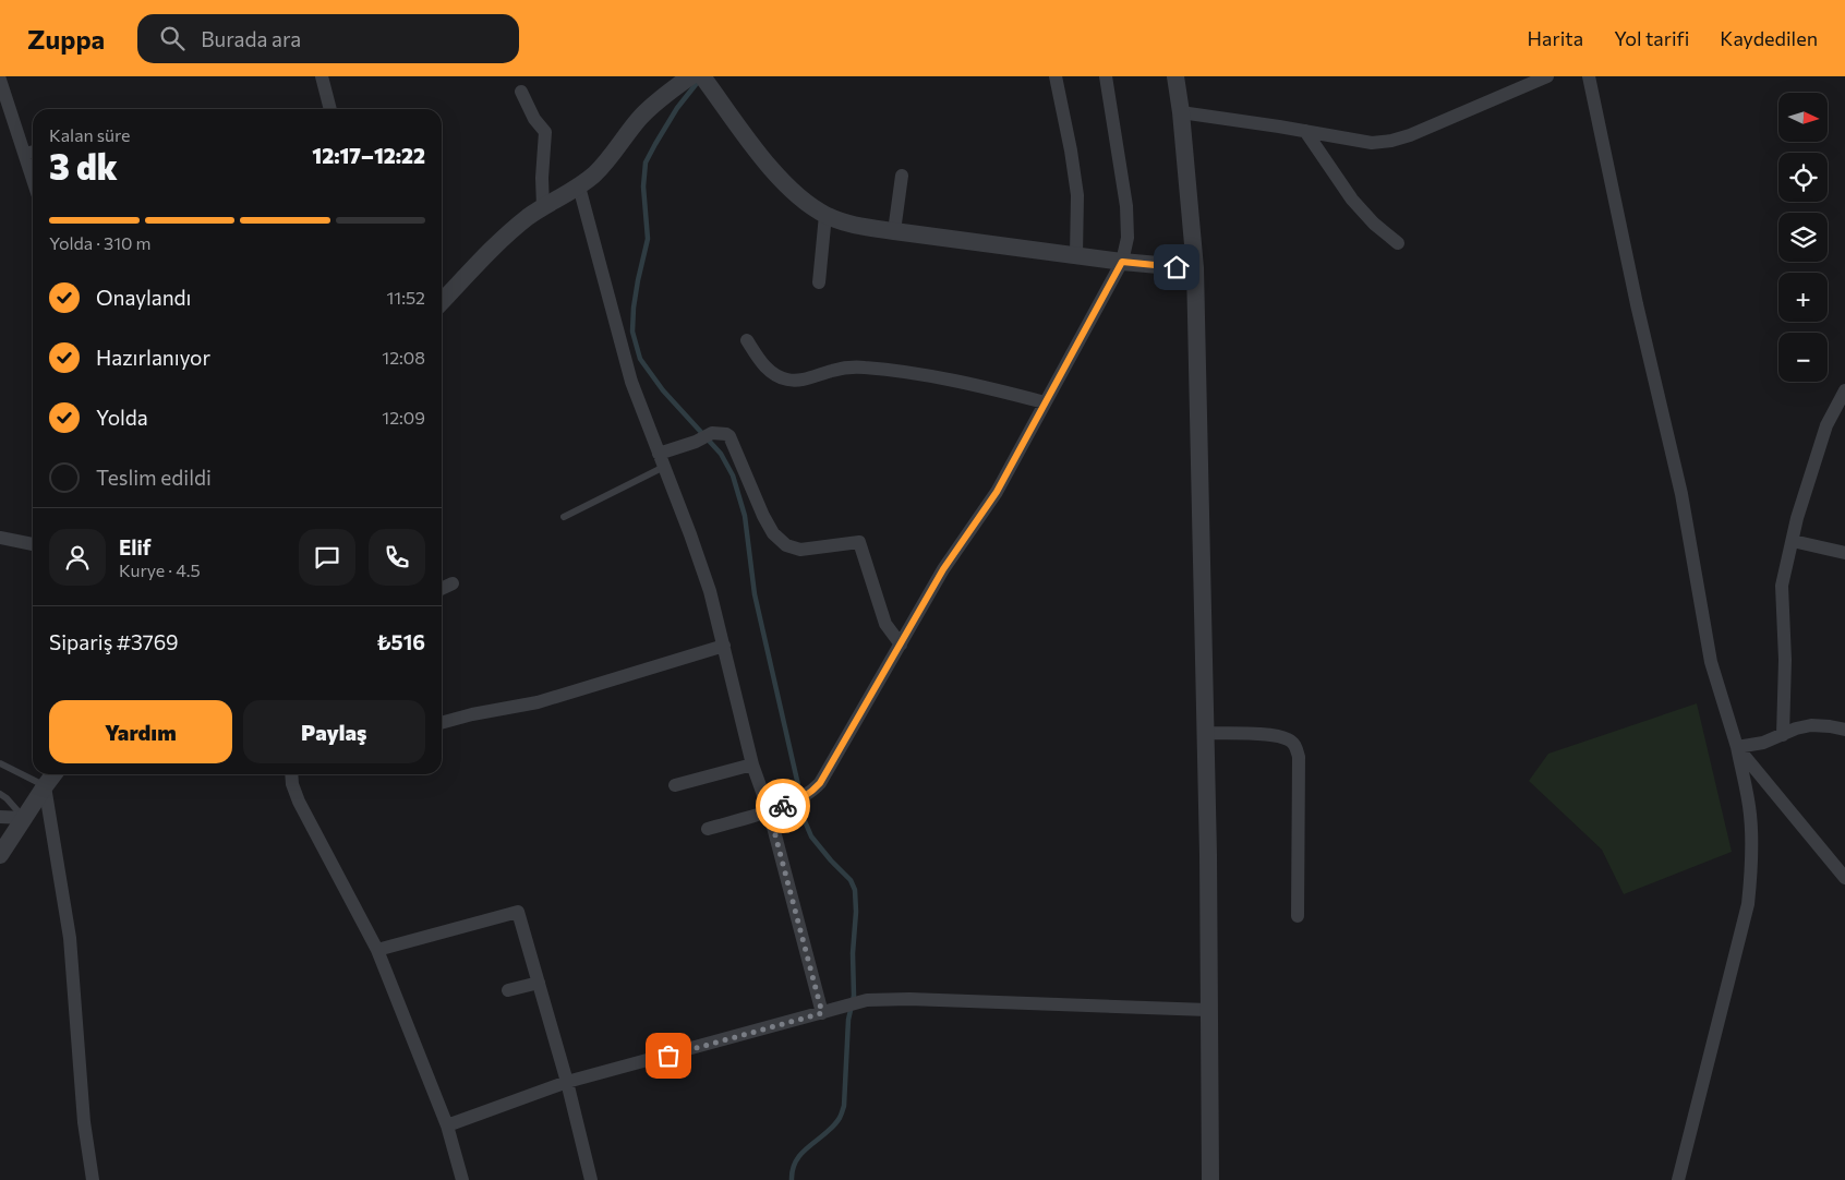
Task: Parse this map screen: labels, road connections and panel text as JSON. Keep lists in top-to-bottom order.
{
  "north": "right",
  "page": {
    "header": "Zuppa",
    "search": "Burada ara",
    "nav": ["Harita", "Yol tarifi", "Kaydedilen"],
    "map_buttons": ["+", "−"],
    "heading": ["3 dk", "Kalan süre", "12:17–12:22"],
    "panel": [
      "Elif",
      "Kurye · 4.5",
      "Sipariş #3769",
      "₺516"
    ],
    "bar": "Yolda · 310 m",
    "list": [
      ["Onaylandı", "11:52"],
      ["Hazırlanıyor", "12:08"],
      ["Yolda", "12:09"],
      "Teslim edildi"
    ],
    "buttons": ["Yardım", "Paylaş"]
  }
}
